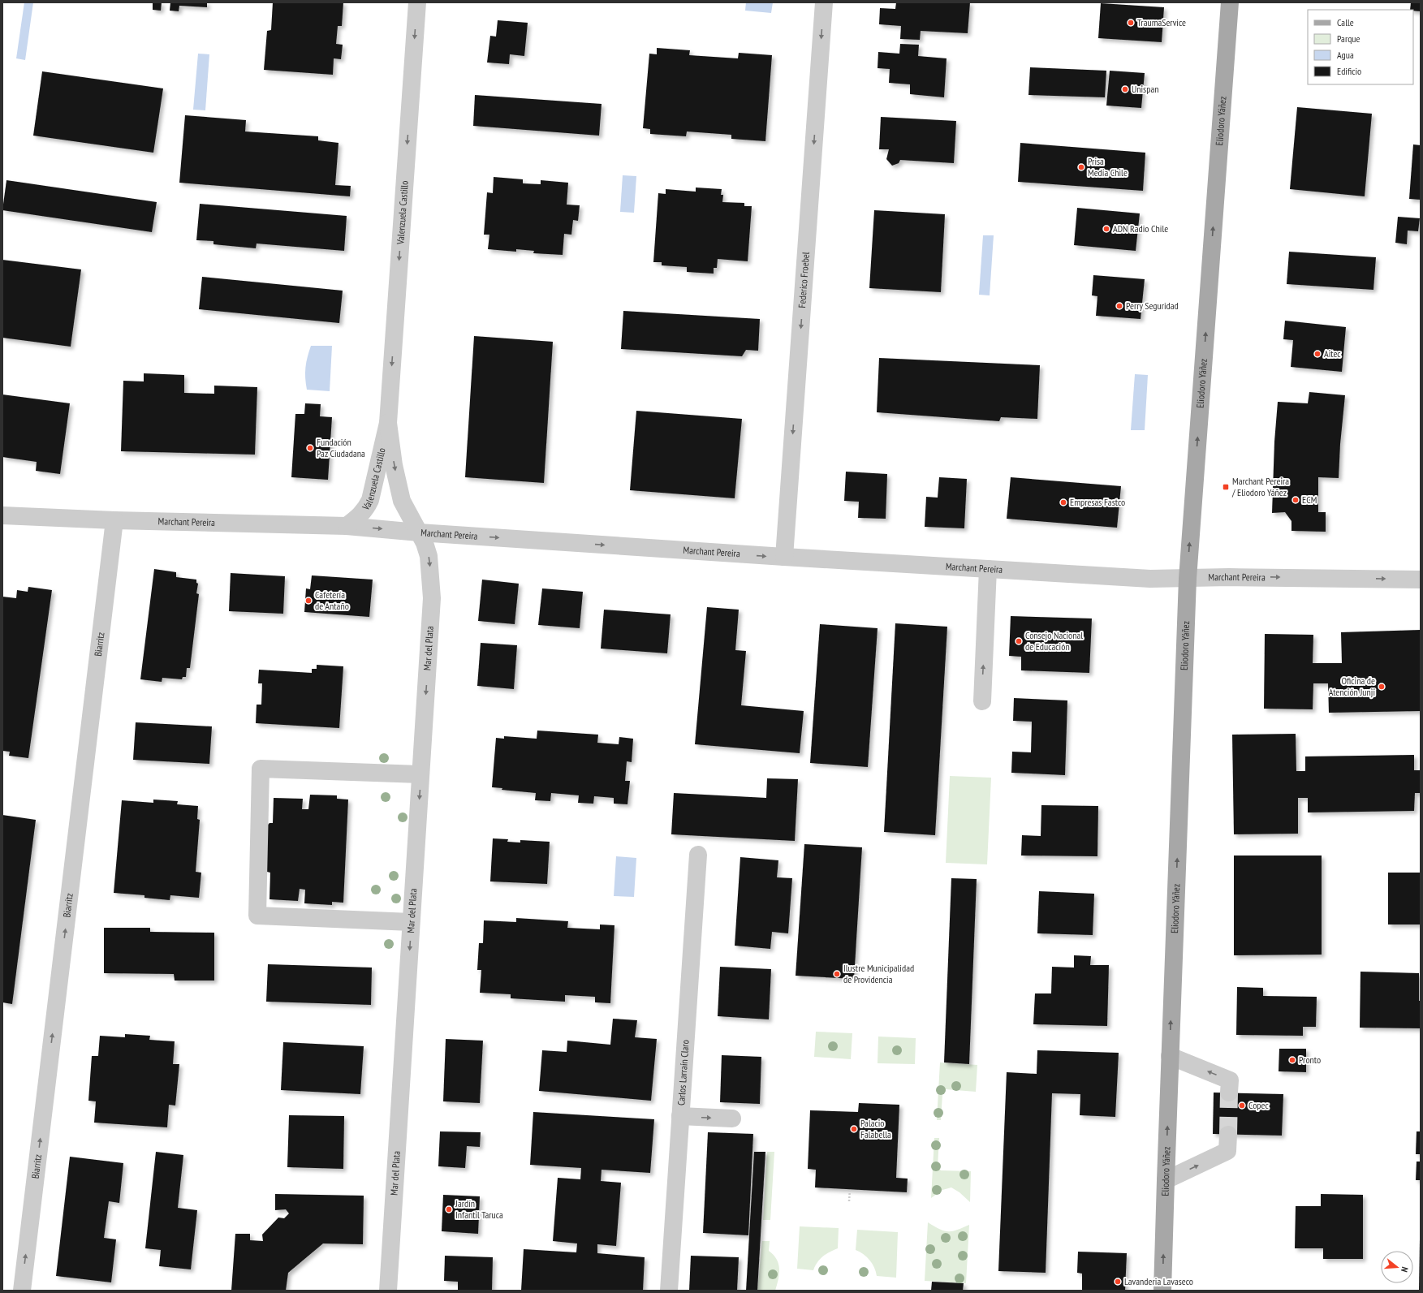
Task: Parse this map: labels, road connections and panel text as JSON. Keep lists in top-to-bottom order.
{
  "streets": {
    "main road": ["Eliodoro Yáñez"],
    "street": [
      "Valenzuela Castillo",
      "Federico Froebel",
      "Marchant Pereira",
      "Biarritz",
      "Mar del Plata",
      "Carlos Larraín Claro"
    ]
  },
  "crossings": [
    ["Eliodoro Yáñez", "Marchant Pereira"],
    ["Valenzuela Castillo", "Marchant Pereira"],
    ["Valenzuela Castillo", "Mar del Plata"],
    ["Federico Froebel", "Marchant Pereira"],
    ["Marchant Pereira", "Biarritz"],
    ["Marchant Pereira", "Mar del Plata"]
  ],
  "one_way": [
    "Eliodoro Yáñez",
    "Valenzuela Castillo",
    "Federico Froebel",
    "Marchant Pereira",
    "Biarritz",
    "Mar del Plata"
  ],
  "places": {
    "other": [
      "TraumaService",
      "Unispan",
      "Prisa Media Chile",
      "ADN Radio Chile",
      "Perry Seguridad",
      "Aitec",
      "Fundación Paz Ciudadana",
      "ECM",
      "Empresas Fastco",
      "Cafetería de Antaño",
      "Consejo Nacional de Educación",
      "Oficina de Atención Junji",
      "Ilustre Municipalidad de Providencia",
      "Pronto",
      "Copec",
      "Palacio Falabella",
      "Jardín Infantil Taruca",
      "Lavanderia Lavaseco"
    ],
    "transit": ["Marchant Pereira / Eliodoro Yáñez"]
  },
  "legend": [
    "Calle",
    "Parque",
    "Agua",
    "Edificio"
  ],
  "north": "right"
}
